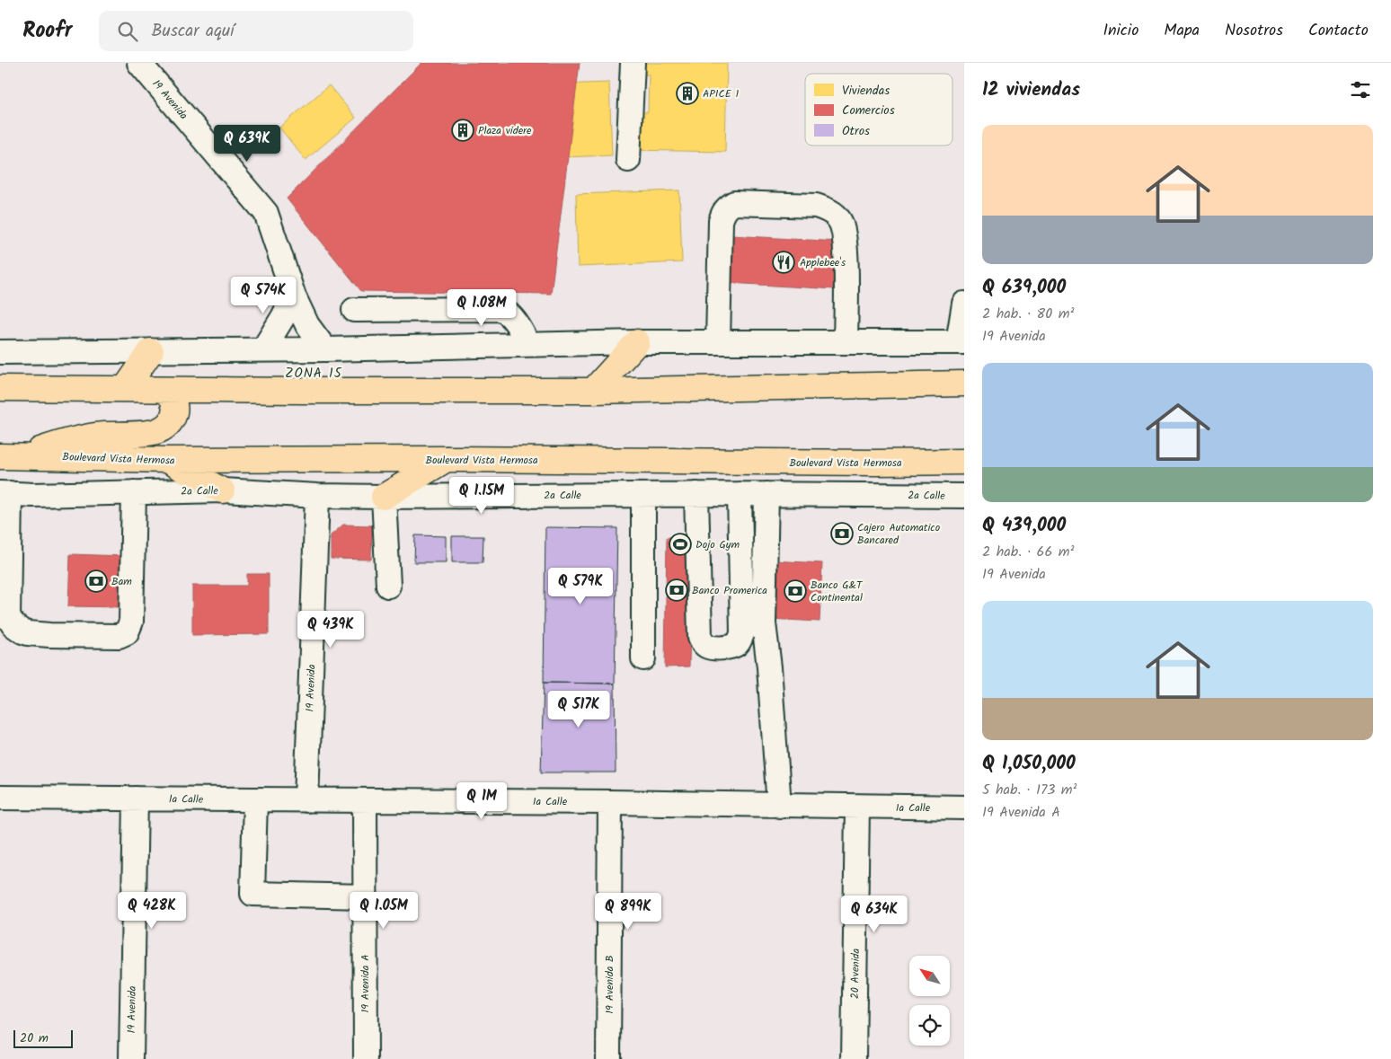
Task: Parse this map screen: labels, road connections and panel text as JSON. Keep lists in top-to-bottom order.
{
  "streets": {
    "main road": ["Boulevard Vista Hermosa"],
    "street": [
      "19 Avenida",
      "2a Calle",
      "1a Calle",
      "20 Avenida",
      "19 Avenida A",
      "19 Avenida B"
    ]
  },
  "crossings": [
    ["19 Avenida", "2a Calle"],
    ["19 Avenida", "1a Calle"],
    ["1a Calle", "20 Avenida"],
    ["1a Calle", "19 Avenida A"],
    ["1a Calle", "19 Avenida B"]
  ],
  "districts": ["ZONA 15"],
  "places": {
    "building": ["APICE 1", "Plaza videre"],
    "restaurant": ["Applebee's"],
    "bank": [
      "Cajero Automatico Bancared",
      "Bam",
      "Banco Promerica",
      "Banco G&T Continental"
    ],
    "sports": ["Dojo Gym"]
  },
  "legend": ["Viviendas", "Comercios", "Otros"],
  "scale_bar": "20 m",
  "north": "top left",
  "page": {
    "header": "Roofr",
    "search": "Buscar aquí",
    "nav": [
      "Inicio",
      "Mapa",
      "Nosotros",
      "Contacto"
    ],
    "heading": "12 viviendas",
    "list": [
      {
        "name": "Q 639,000",
        "note": "2 hab. · 80 m² · 19 Avenida"
      },
      {
        "name": "Q 439,000",
        "note": "2 hab. · 66 m² · 19 Avenida"
      },
      {
        "name": "Q 1,050,000",
        "note": "5 hab. · 173 m² · 19 Avenida A"
      }
    ],
    "price": [
      "Q 639K",
      "Q 574K",
      "Q 1.08M",
      "Q 1.15M",
      "Q 579K",
      "Q 439K",
      "Q 517K",
      "Q 1M",
      "Q 428K",
      "Q 1.05M",
      "Q 899K",
      "Q 634K"
    ],
    "scale": "20 m"
  }
}
